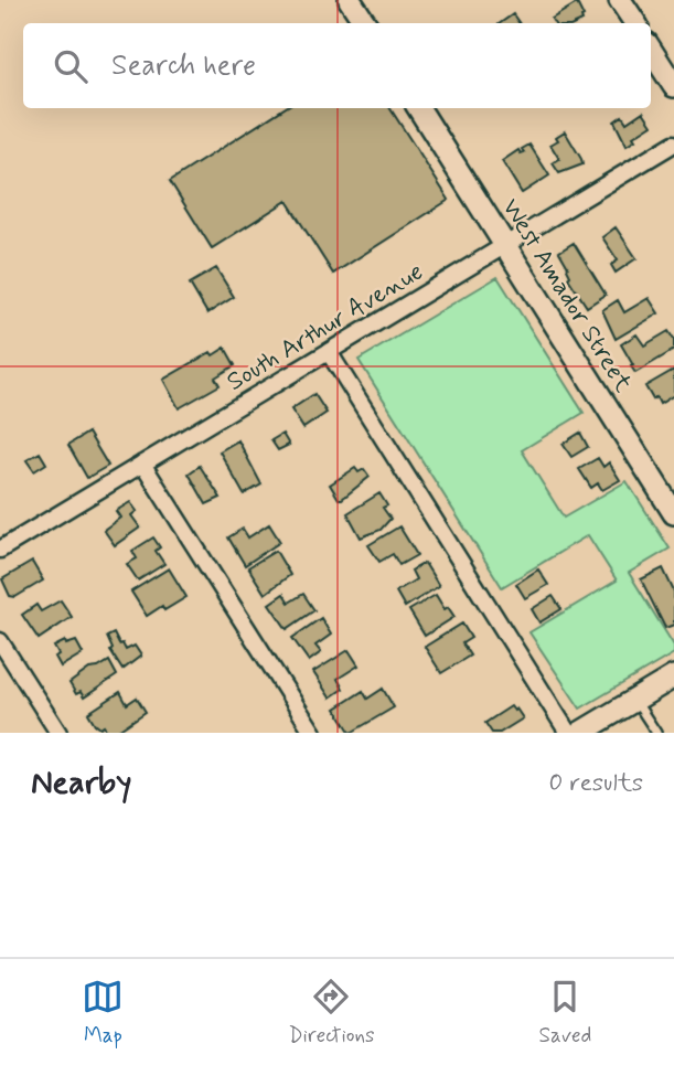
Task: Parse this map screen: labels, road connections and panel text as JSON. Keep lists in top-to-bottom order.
{
  "streets": {
    "main road": ["West Amador Street"],
    "street": ["South Arthur Avenue"]
  },
  "crossings": [
    ["West Amador Street", "South Arthur Avenue"]
  ],
  "page": {
    "search": "Search here",
    "heading": ["Nearby", "0 results"],
    "nav": ["Map", "Directions", "Saved"]
  }
}
